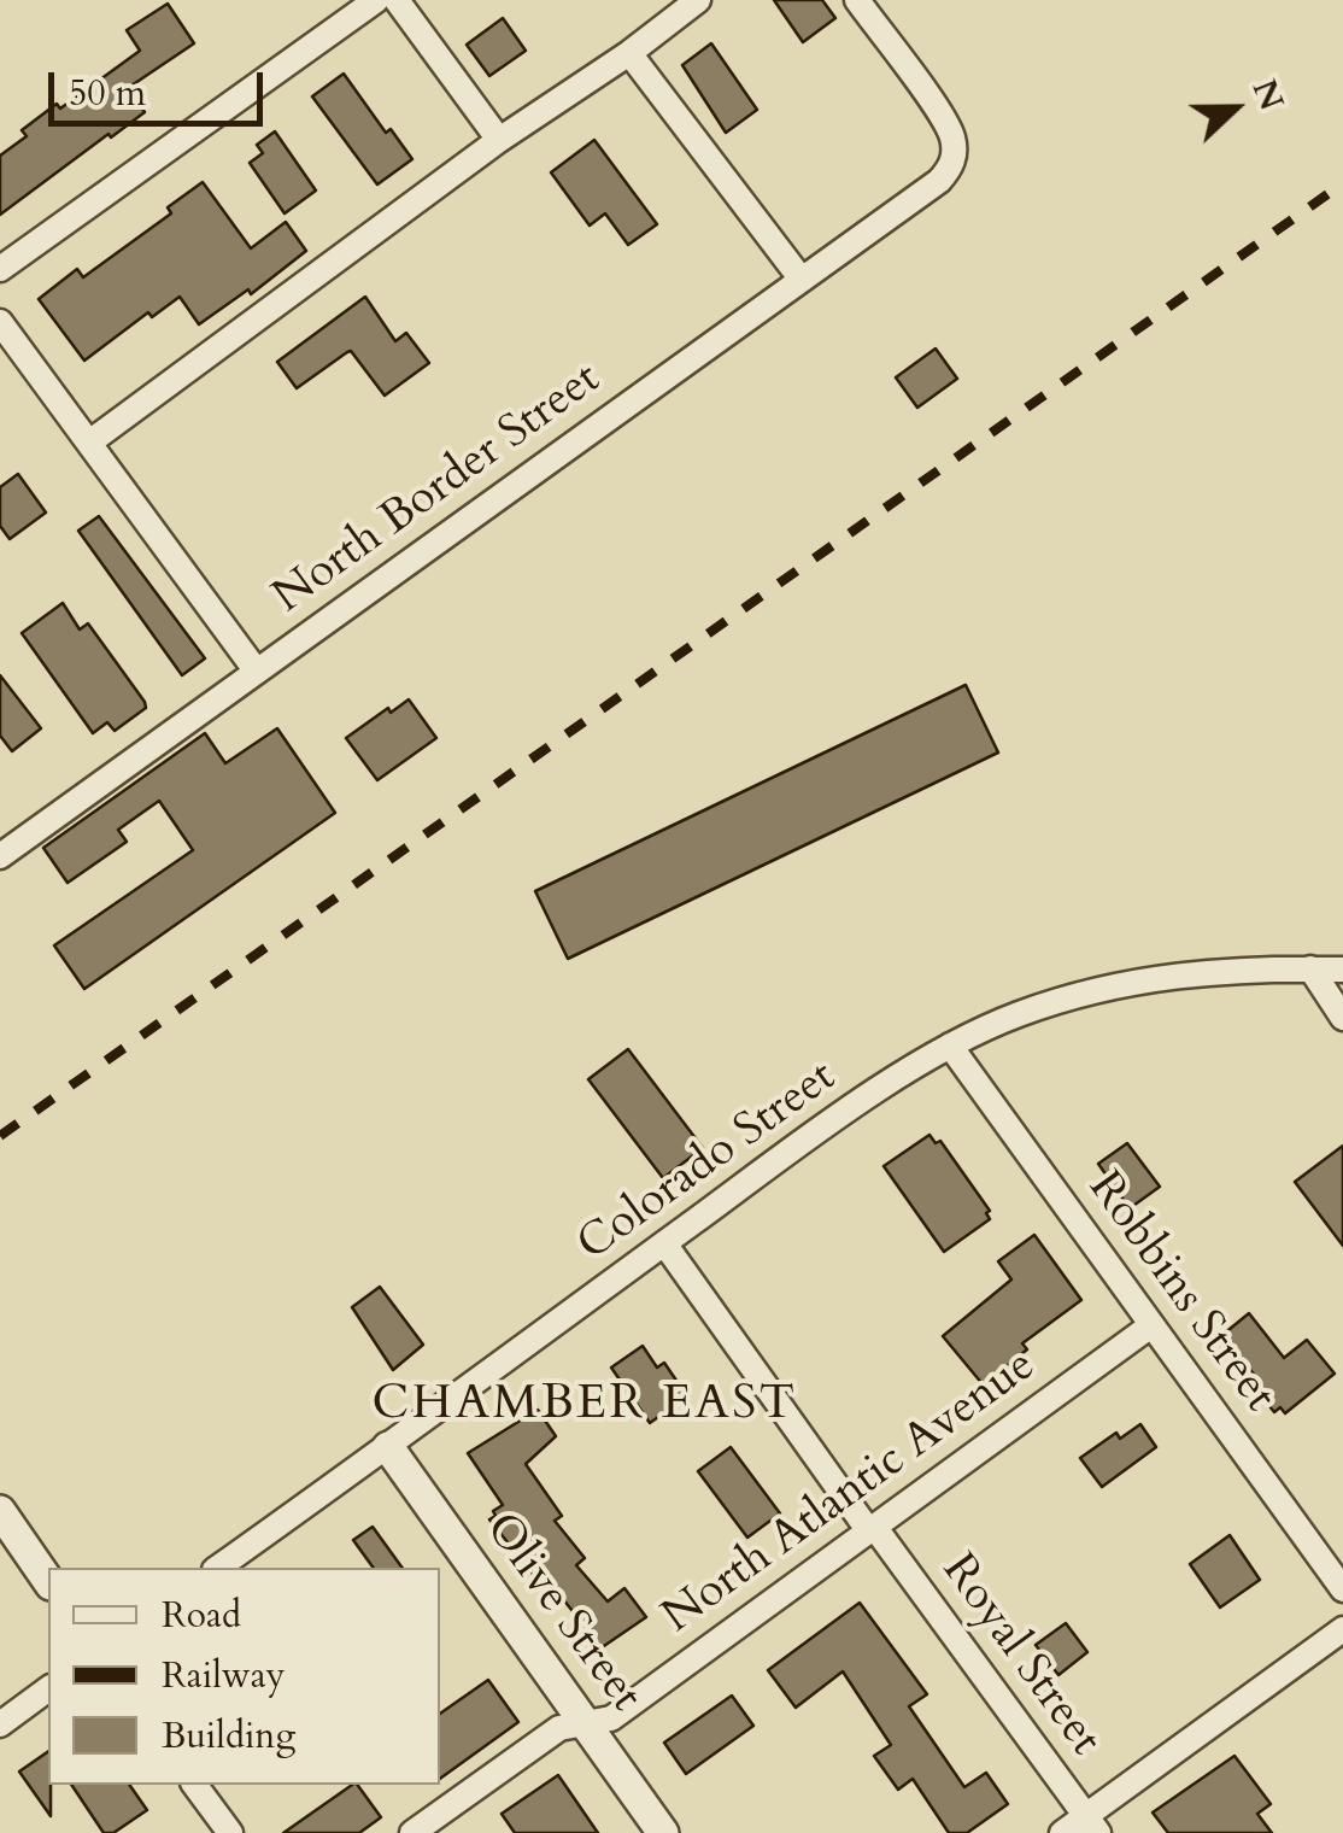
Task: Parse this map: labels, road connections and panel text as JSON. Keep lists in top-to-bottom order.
{
  "streets": {
    "street": [
      "North Border Street",
      "Colorado Street",
      "Robbins Street",
      "North Atlantic Avenue",
      "Olive Street",
      "Royal Street"
    ]
  },
  "crossings": [
    ["Colorado Street", "Robbins Street"],
    ["Colorado Street", "Olive Street"],
    ["Colorado Street", "Royal Street"],
    ["Robbins Street", "North Atlantic Avenue"],
    ["North Atlantic Avenue", "Olive Street"],
    ["North Atlantic Avenue", "Royal Street"]
  ],
  "districts": ["CHAMBER EAST"],
  "legend": ["Road", "Railway", "Building"],
  "scale_bar": "50 m",
  "north": "right"
}
